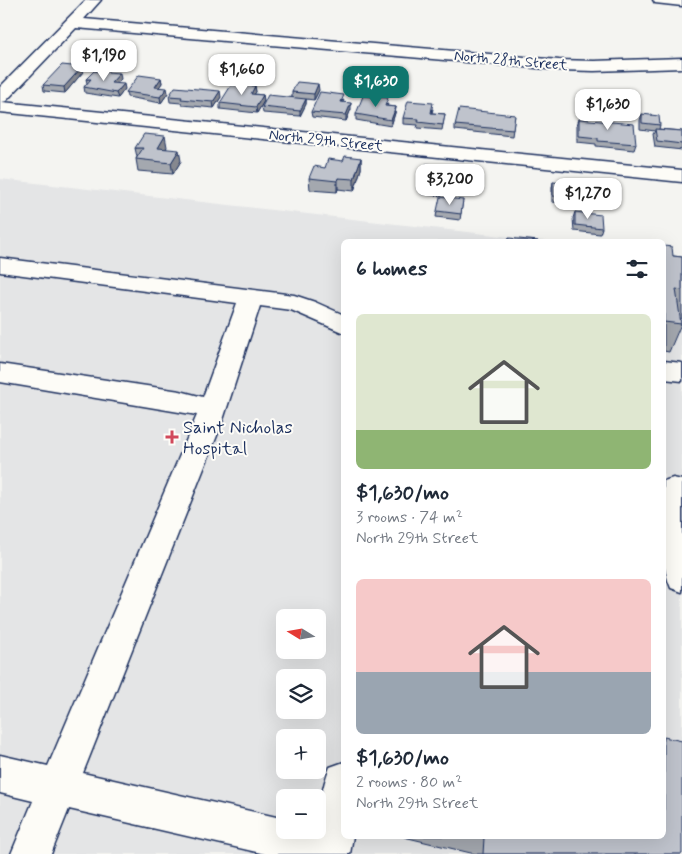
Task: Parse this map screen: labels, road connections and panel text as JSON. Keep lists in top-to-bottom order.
{
  "streets": {
    "street": ["North 28th Street", "North 29th Street"]
  },
  "places": {
    "health": ["Saint Nicholas Hospital"]
  },
  "north": "left",
  "page": {
    "price": [
      "$1,190",
      "$1,660",
      "$1,630",
      "$1,630",
      "$3,200",
      "$1,270"
    ],
    "heading": "6 homes",
    "list": [
      {
        "name": "$1,630/mo",
        "note": "3 rooms · 74 m² · North 29th Street"
      },
      {
        "name": "$1,630/mo",
        "note": "2 rooms · 80 m² · North 29th Street"
      }
    ],
    "map_buttons": ["+", "−"]
  }
}
